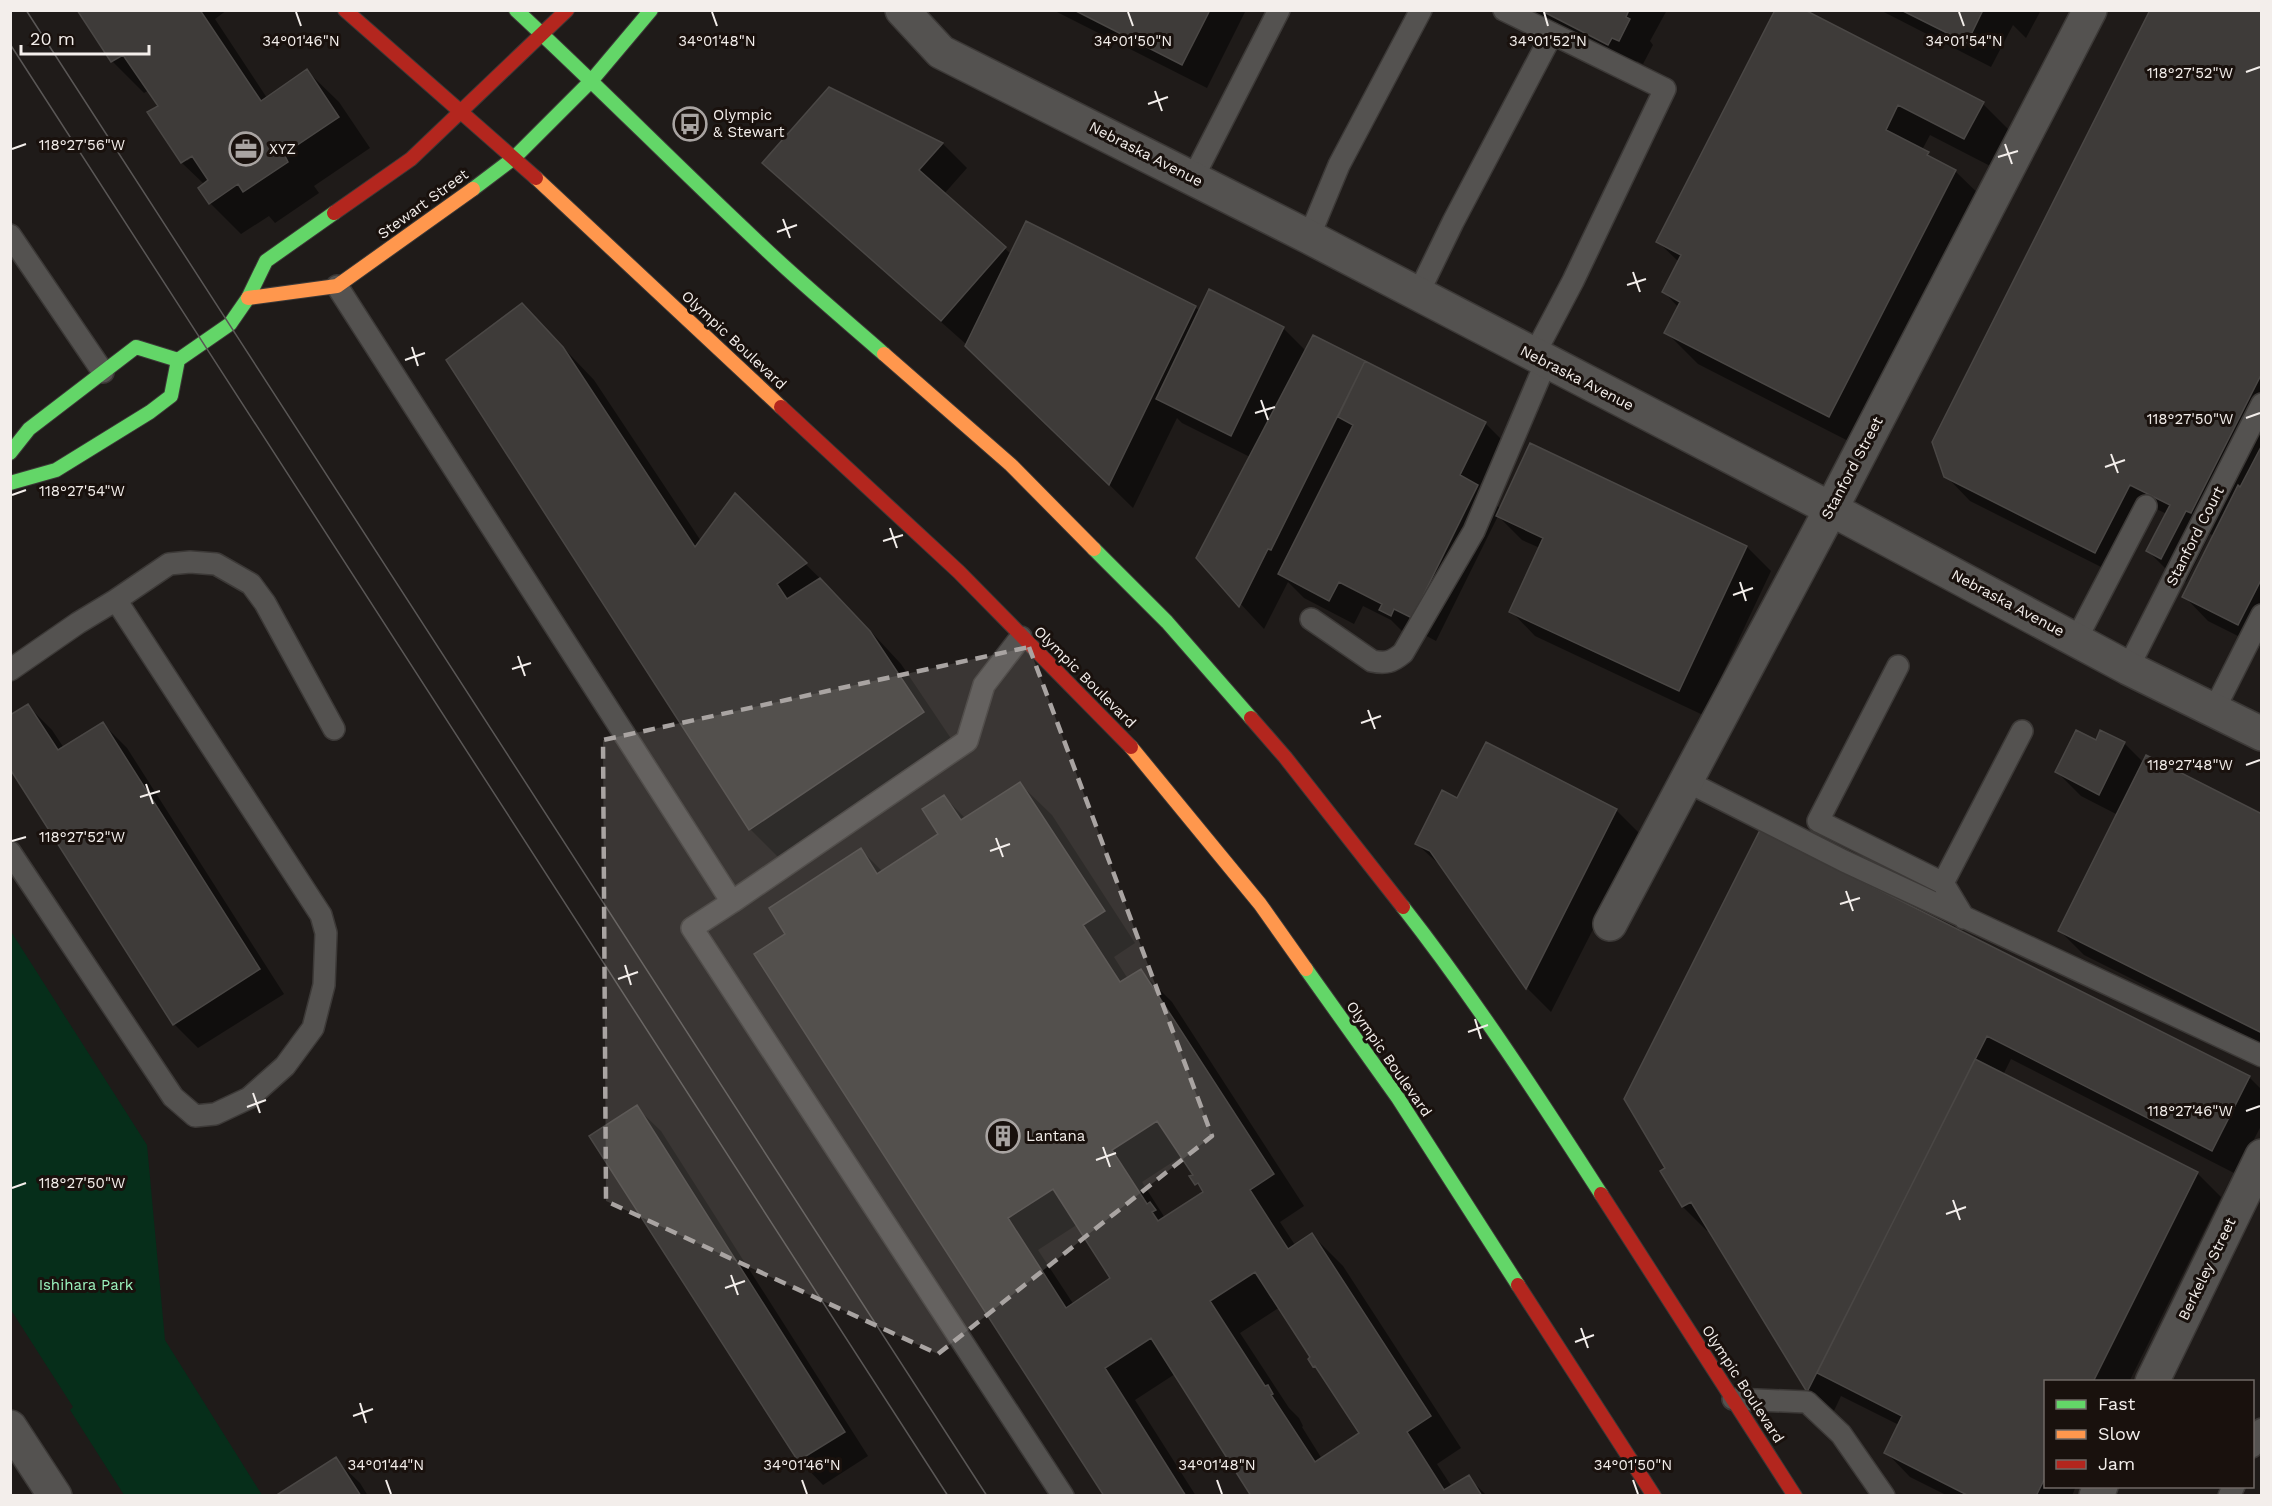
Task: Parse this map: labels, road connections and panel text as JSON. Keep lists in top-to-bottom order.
{
  "streets": {
    "main road": ["Stewart Street", "Olympic Boulevard"],
    "street": ["Nebraska Avenue", "Stanford Street", "Berkeley Street"],
    "lane": ["Stanford Court"]
  },
  "crossings": [
    ["Nebraska Avenue", "Stanford Street"],
    ["Nebraska Avenue", "Stanford Court"],
    ["Stewart Street", "Olympic Boulevard"]
  ],
  "parks": ["Ishihara Park"],
  "places": {
    "bus stop": ["Olympic & Stewart"],
    "office": ["XYZ"],
    "building": ["Lantana"]
  },
  "legend": ["Fast", "Slow", "Jam"],
  "scale_bar": "20 m",
  "coordinates": [
    "34°01'54\"N",
    "34°01'46\"N",
    "34°01'48\"N",
    "34°01'50\"N",
    "34°01'52\"N",
    "118°27'52\"W",
    "118°27'56\"W",
    "118°27'50\"W",
    "118°27'54\"W",
    "118°27'48\"W",
    "118°27'46\"W",
    "34°01'44\"N"
  ]
}
